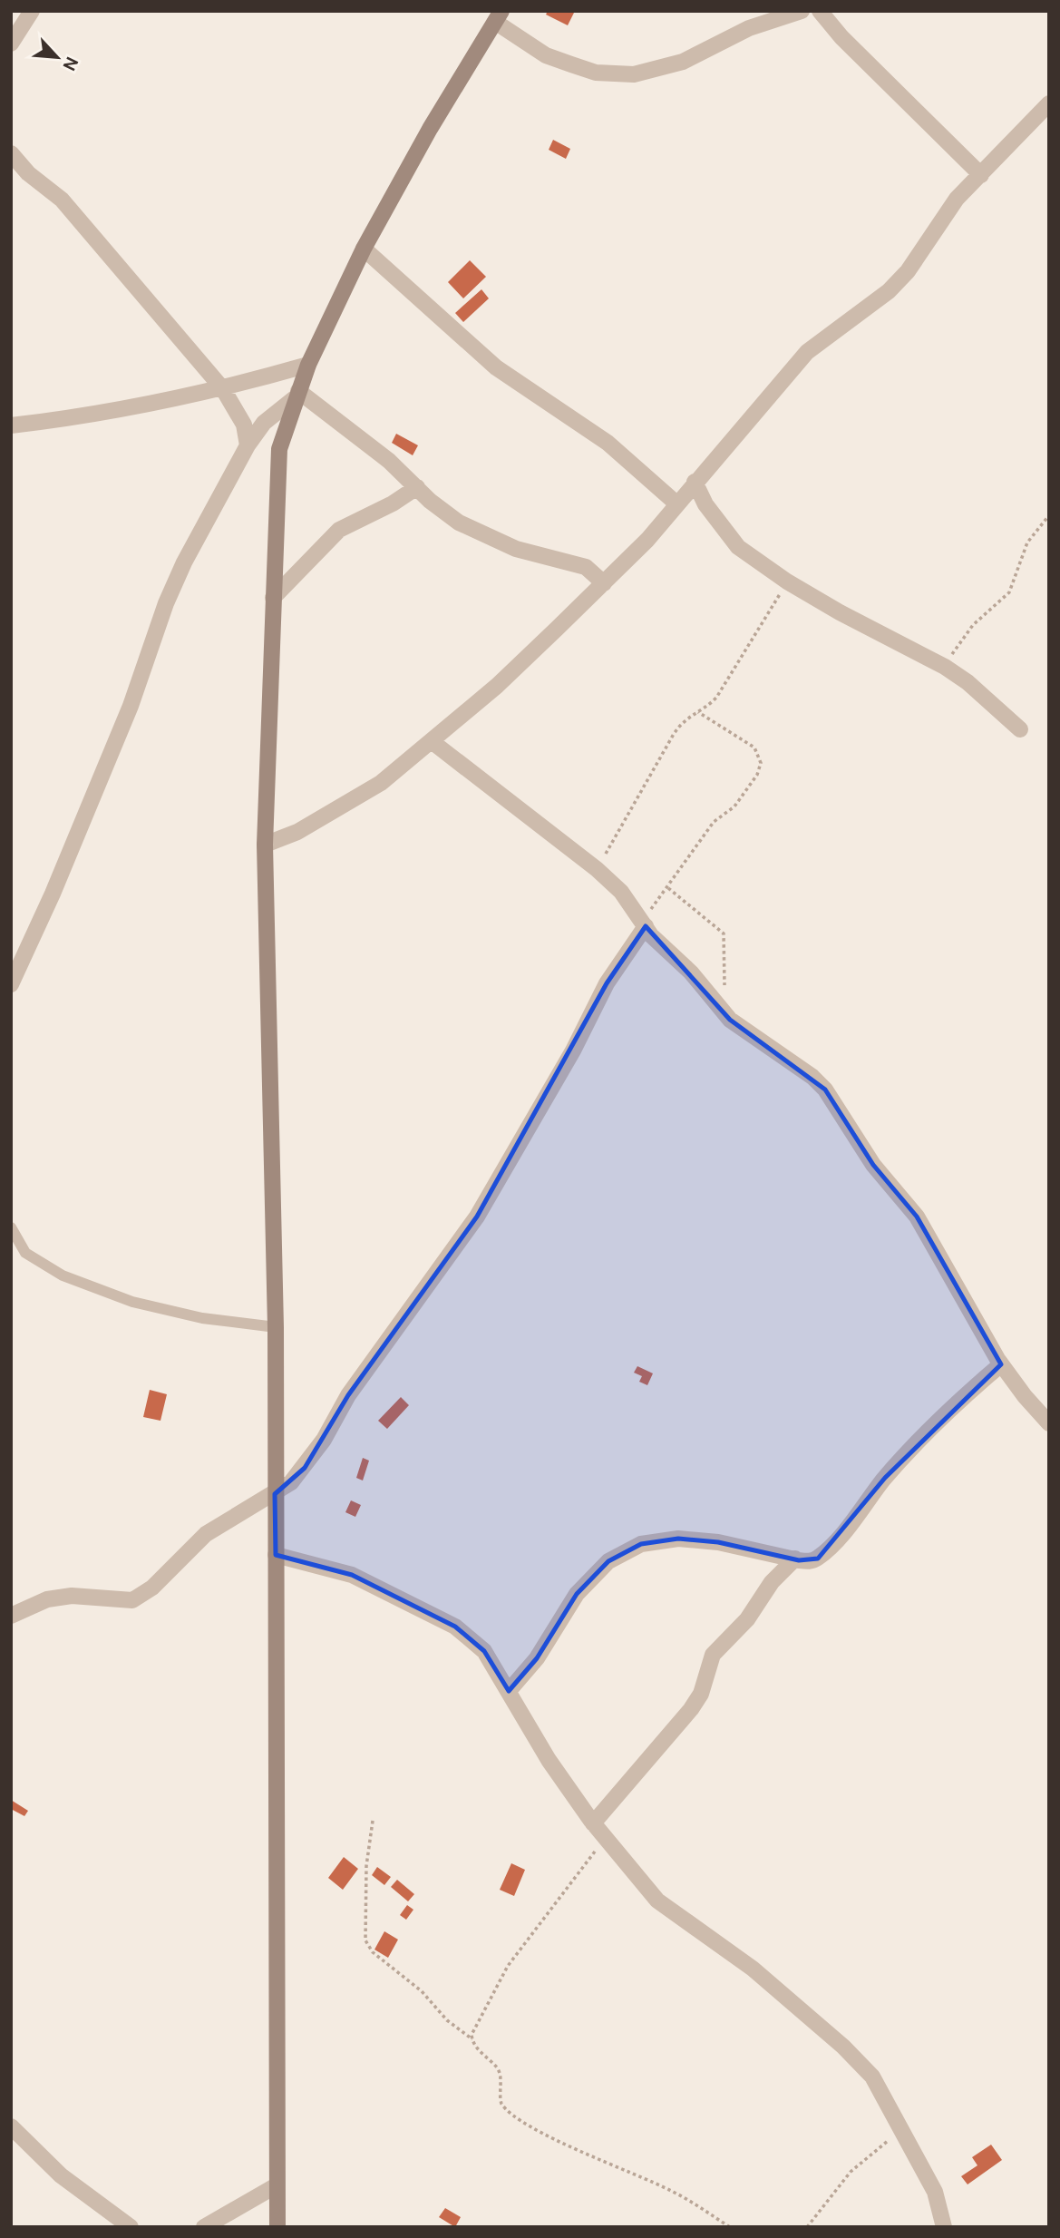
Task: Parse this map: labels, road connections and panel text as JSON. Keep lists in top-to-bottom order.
{
  "north": "bottom right"
}
